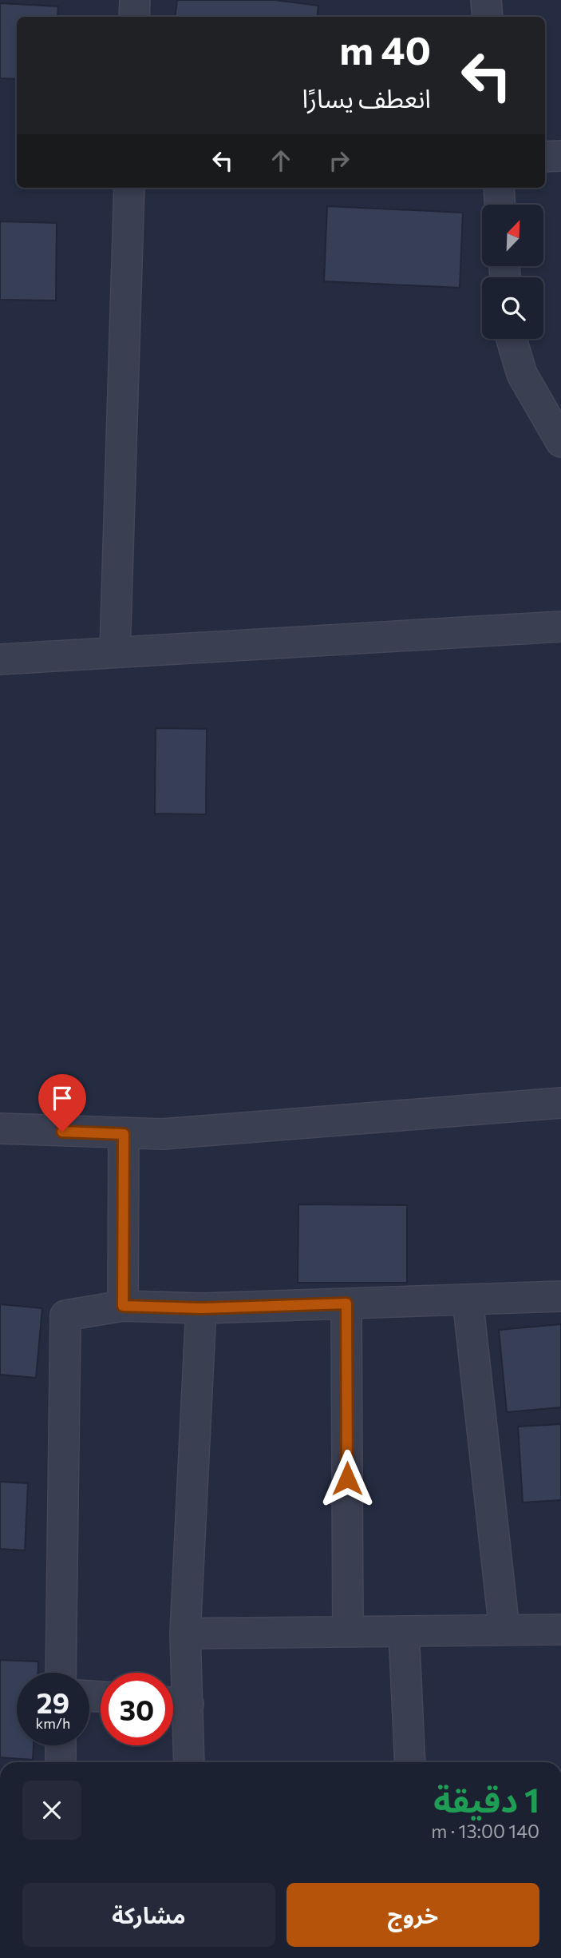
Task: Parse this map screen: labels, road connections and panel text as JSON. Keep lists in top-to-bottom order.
{
  "north": "top right",
  "page": {
    "turn": ["40 m", "انعطف يسارًا"],
    "speed": "29 km/h",
    "limit": "30",
    "heading": ["1 دقيقة", "140 m · 13:00"],
    "buttons": ["خروج", "مشاركة"]
  }
}
